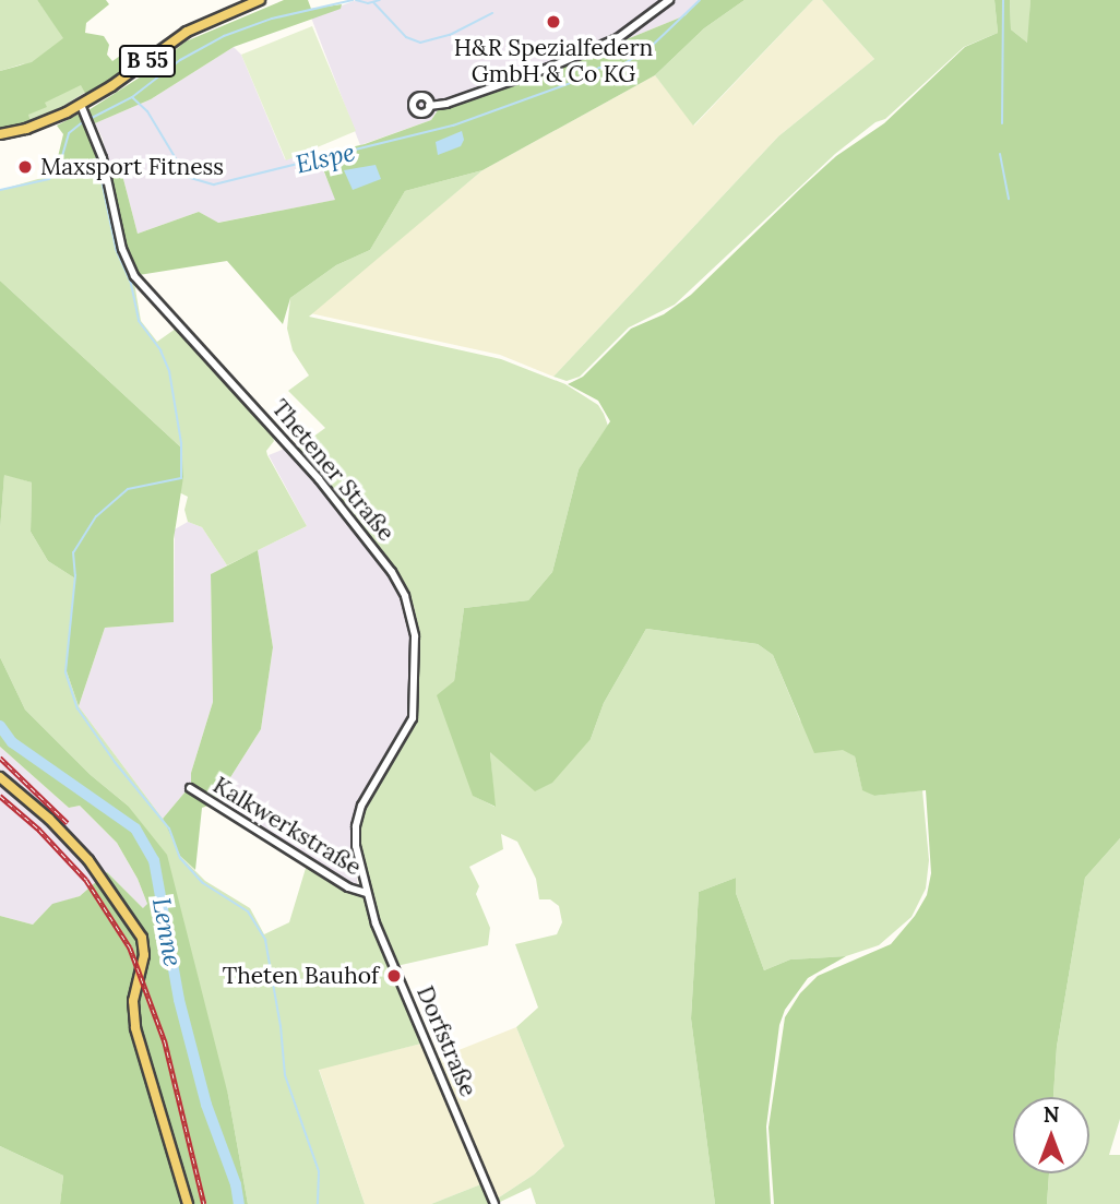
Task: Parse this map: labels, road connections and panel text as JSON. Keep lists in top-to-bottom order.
{
  "streets": {
    "main road": ["B 55"],
    "street": ["Thetener Straße", "Kalkwerkstraße", "Dorfstraße"]
  },
  "crossings": [
    ["B 55", "Thetener Straße"],
    ["Thetener Straße", "Kalkwerkstraße"],
    ["Thetener Straße", "Dorfstraße"],
    ["Kalkwerkstraße", "Dorfstraße"]
  ],
  "water": ["Elspe", "Lenne"],
  "places": ["H&R Spezialfedern GmbH & Co KG", "Maxsport Fitness", "Theten Bauhof"],
  "north": "top"
}
